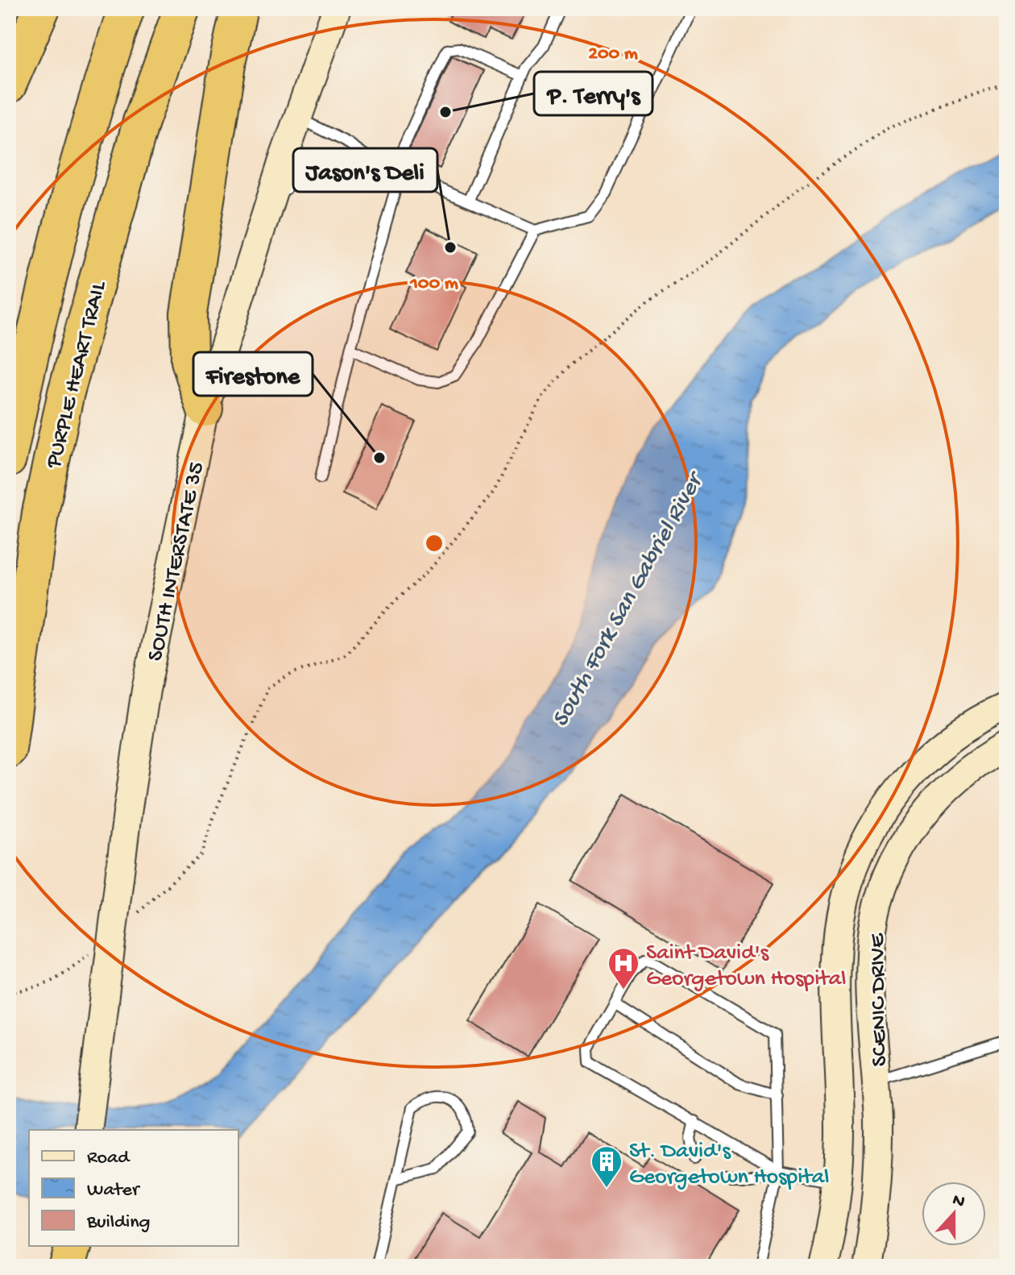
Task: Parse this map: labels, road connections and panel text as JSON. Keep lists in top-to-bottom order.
{
  "streets": {
    "highway": ["PURPLE HEART TRAIL"],
    "street": ["SOUTH INTERSTATE 35", "SCENIC DRIVE"]
  },
  "water": ["South Fork San Gabriel River"],
  "places": {
    "other": ["P. Terry's", "Jason's Deli", "Firestone"],
    "hospital": ["Saint David's Georgetown Hospital"],
    "building": ["St. David's Georgetown Hospital"]
  },
  "legend": ["Road", "Water", "Building"],
  "north": "top",
  "rings": ["200 m", "100 m"]
}
